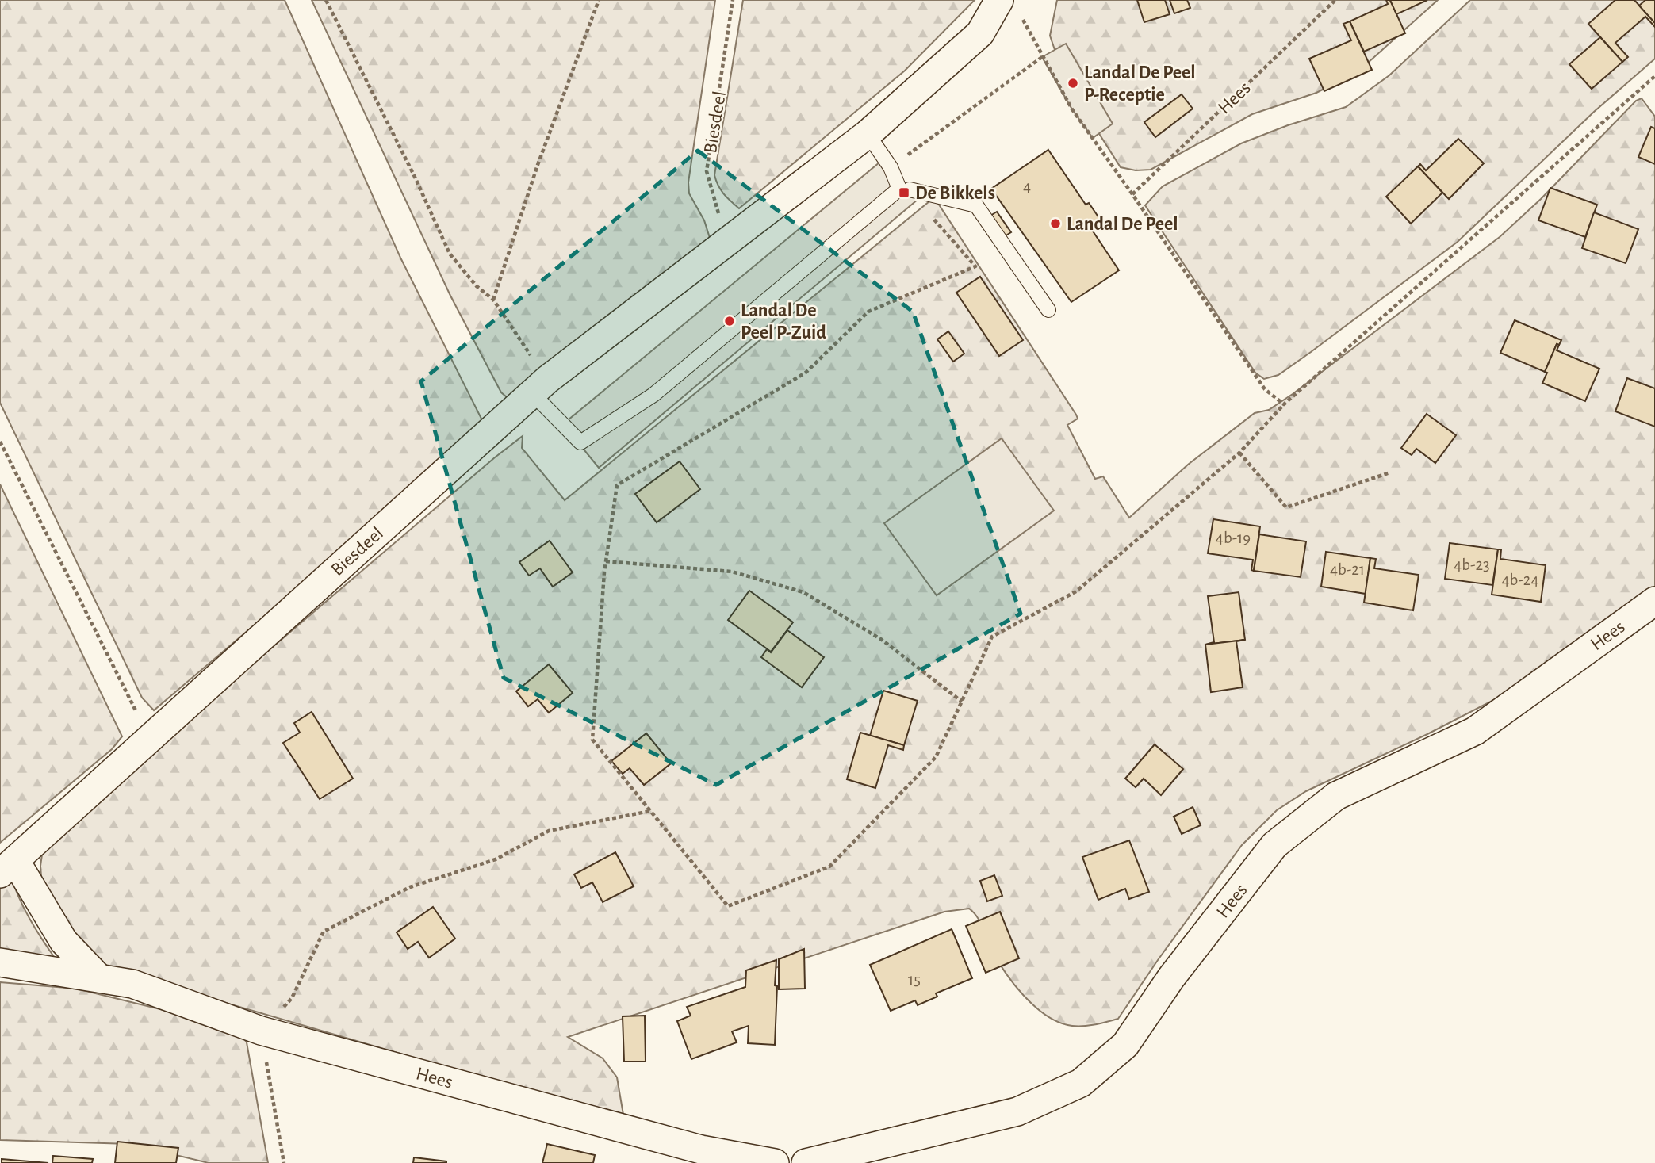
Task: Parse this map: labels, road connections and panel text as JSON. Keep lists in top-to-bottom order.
{
  "streets": {
    "street": ["Hees", "Biesdeel"]
  },
  "places": {
    "other": ["Landal De Peel P-Receptie", "Landal De Peel", "Landal De Peel P-Zuid"],
    "transit": ["De Bikkels"]
  },
  "house_numbers": [
    "4",
    "4b-19",
    "4b-23",
    "4b-21",
    "4b-24",
    "15"
  ]
}
